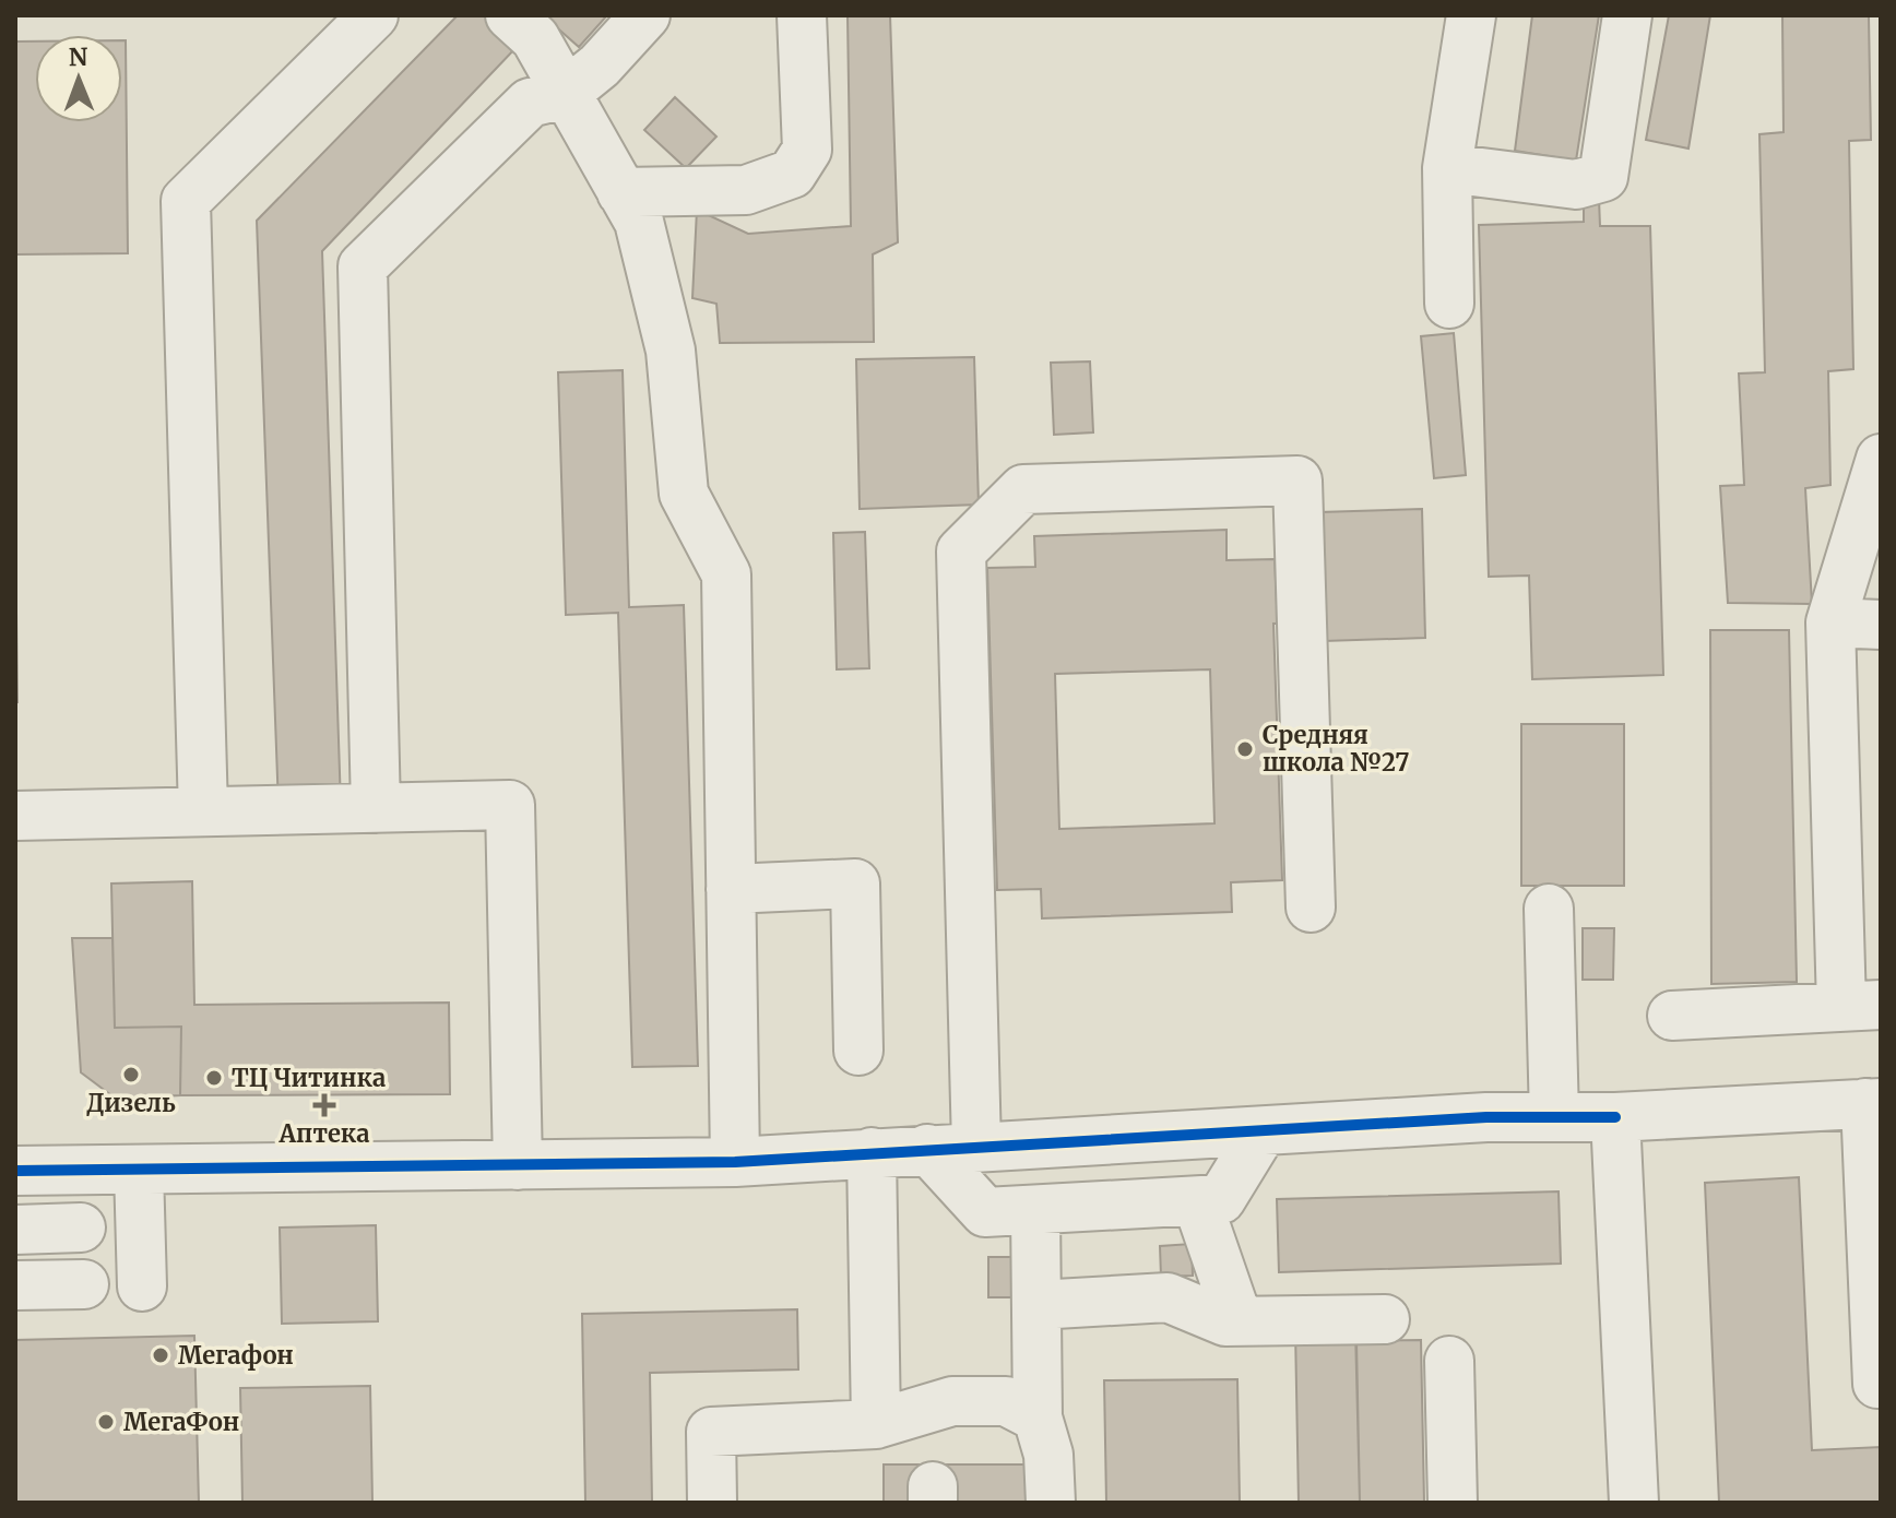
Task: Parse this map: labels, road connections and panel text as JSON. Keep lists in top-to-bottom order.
{
  "places": {
    "other": [
      "Средняя школа №27",
      "Дизель",
      "ТЦ Читинка",
      "Мегафон",
      "МегаФон"
    ],
    "health": ["Аптека"]
  },
  "north": "top"
}
